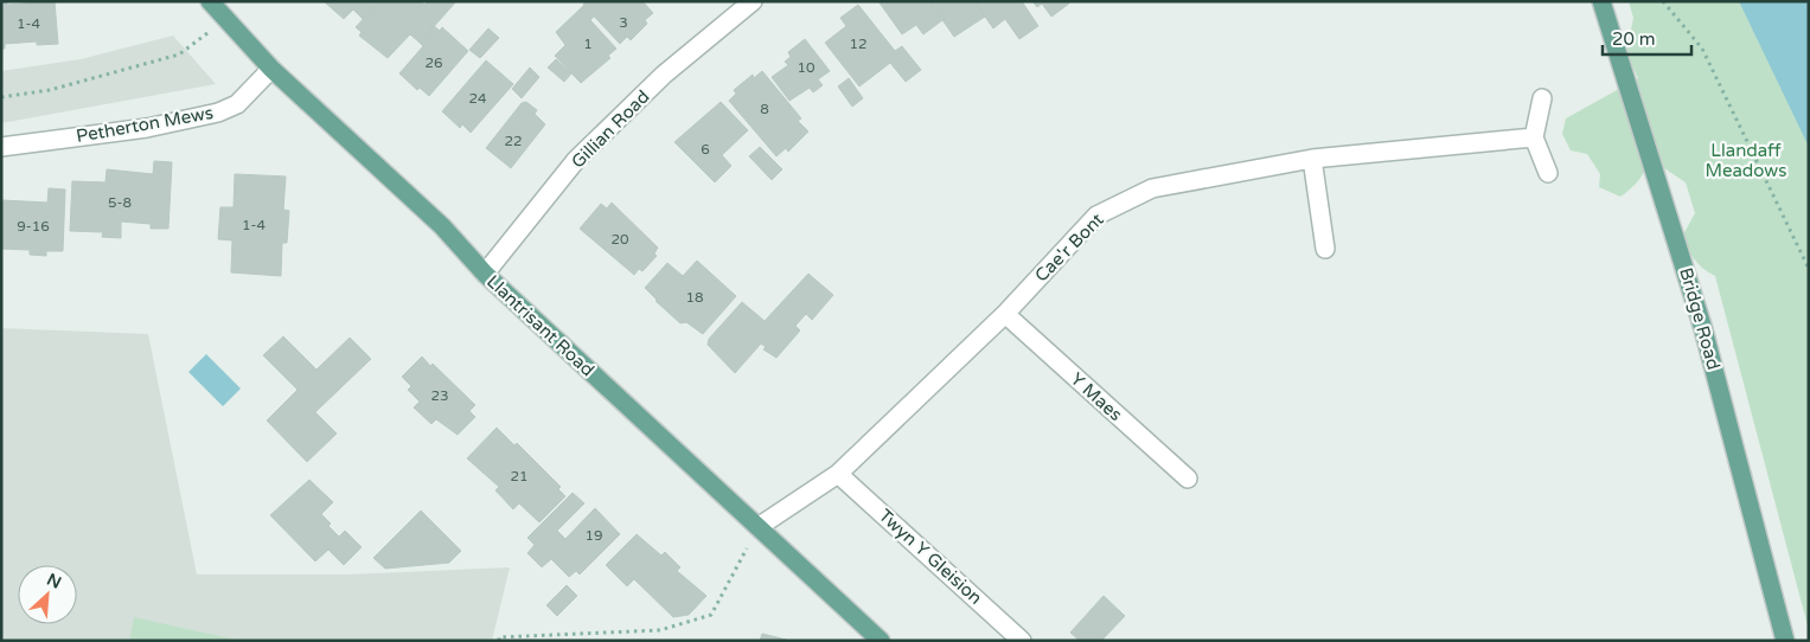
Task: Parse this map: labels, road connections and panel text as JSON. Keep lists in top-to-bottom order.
{
  "streets": {
    "main road": ["Bridge Road", "Llantrisant Road"],
    "street": [
      "Petherton Mews",
      "Gillian Road",
      "Cae'r Bont",
      "Y Maes",
      "Twyn Y Gleision"
    ]
  },
  "crossings": [
    ["Petherton Mews", "Llantrisant Road"],
    ["Gillian Road", "Llantrisant Road"],
    ["Cae'r Bont", "Llantrisant Road"],
    ["Cae'r Bont", "Y Maes"],
    ["Cae'r Bont", "Twyn Y Gleision"]
  ],
  "parks": ["Llandaff Meadows"],
  "house_numbers": [
    "3",
    "1-4",
    "1",
    "12",
    "26",
    "10",
    "24",
    "8",
    "22",
    "6",
    "5-8",
    "1-4",
    "9-16",
    "20",
    "18",
    "23",
    "21",
    "19"
  ],
  "scale_bar": "20 m",
  "north": "top right"
}
